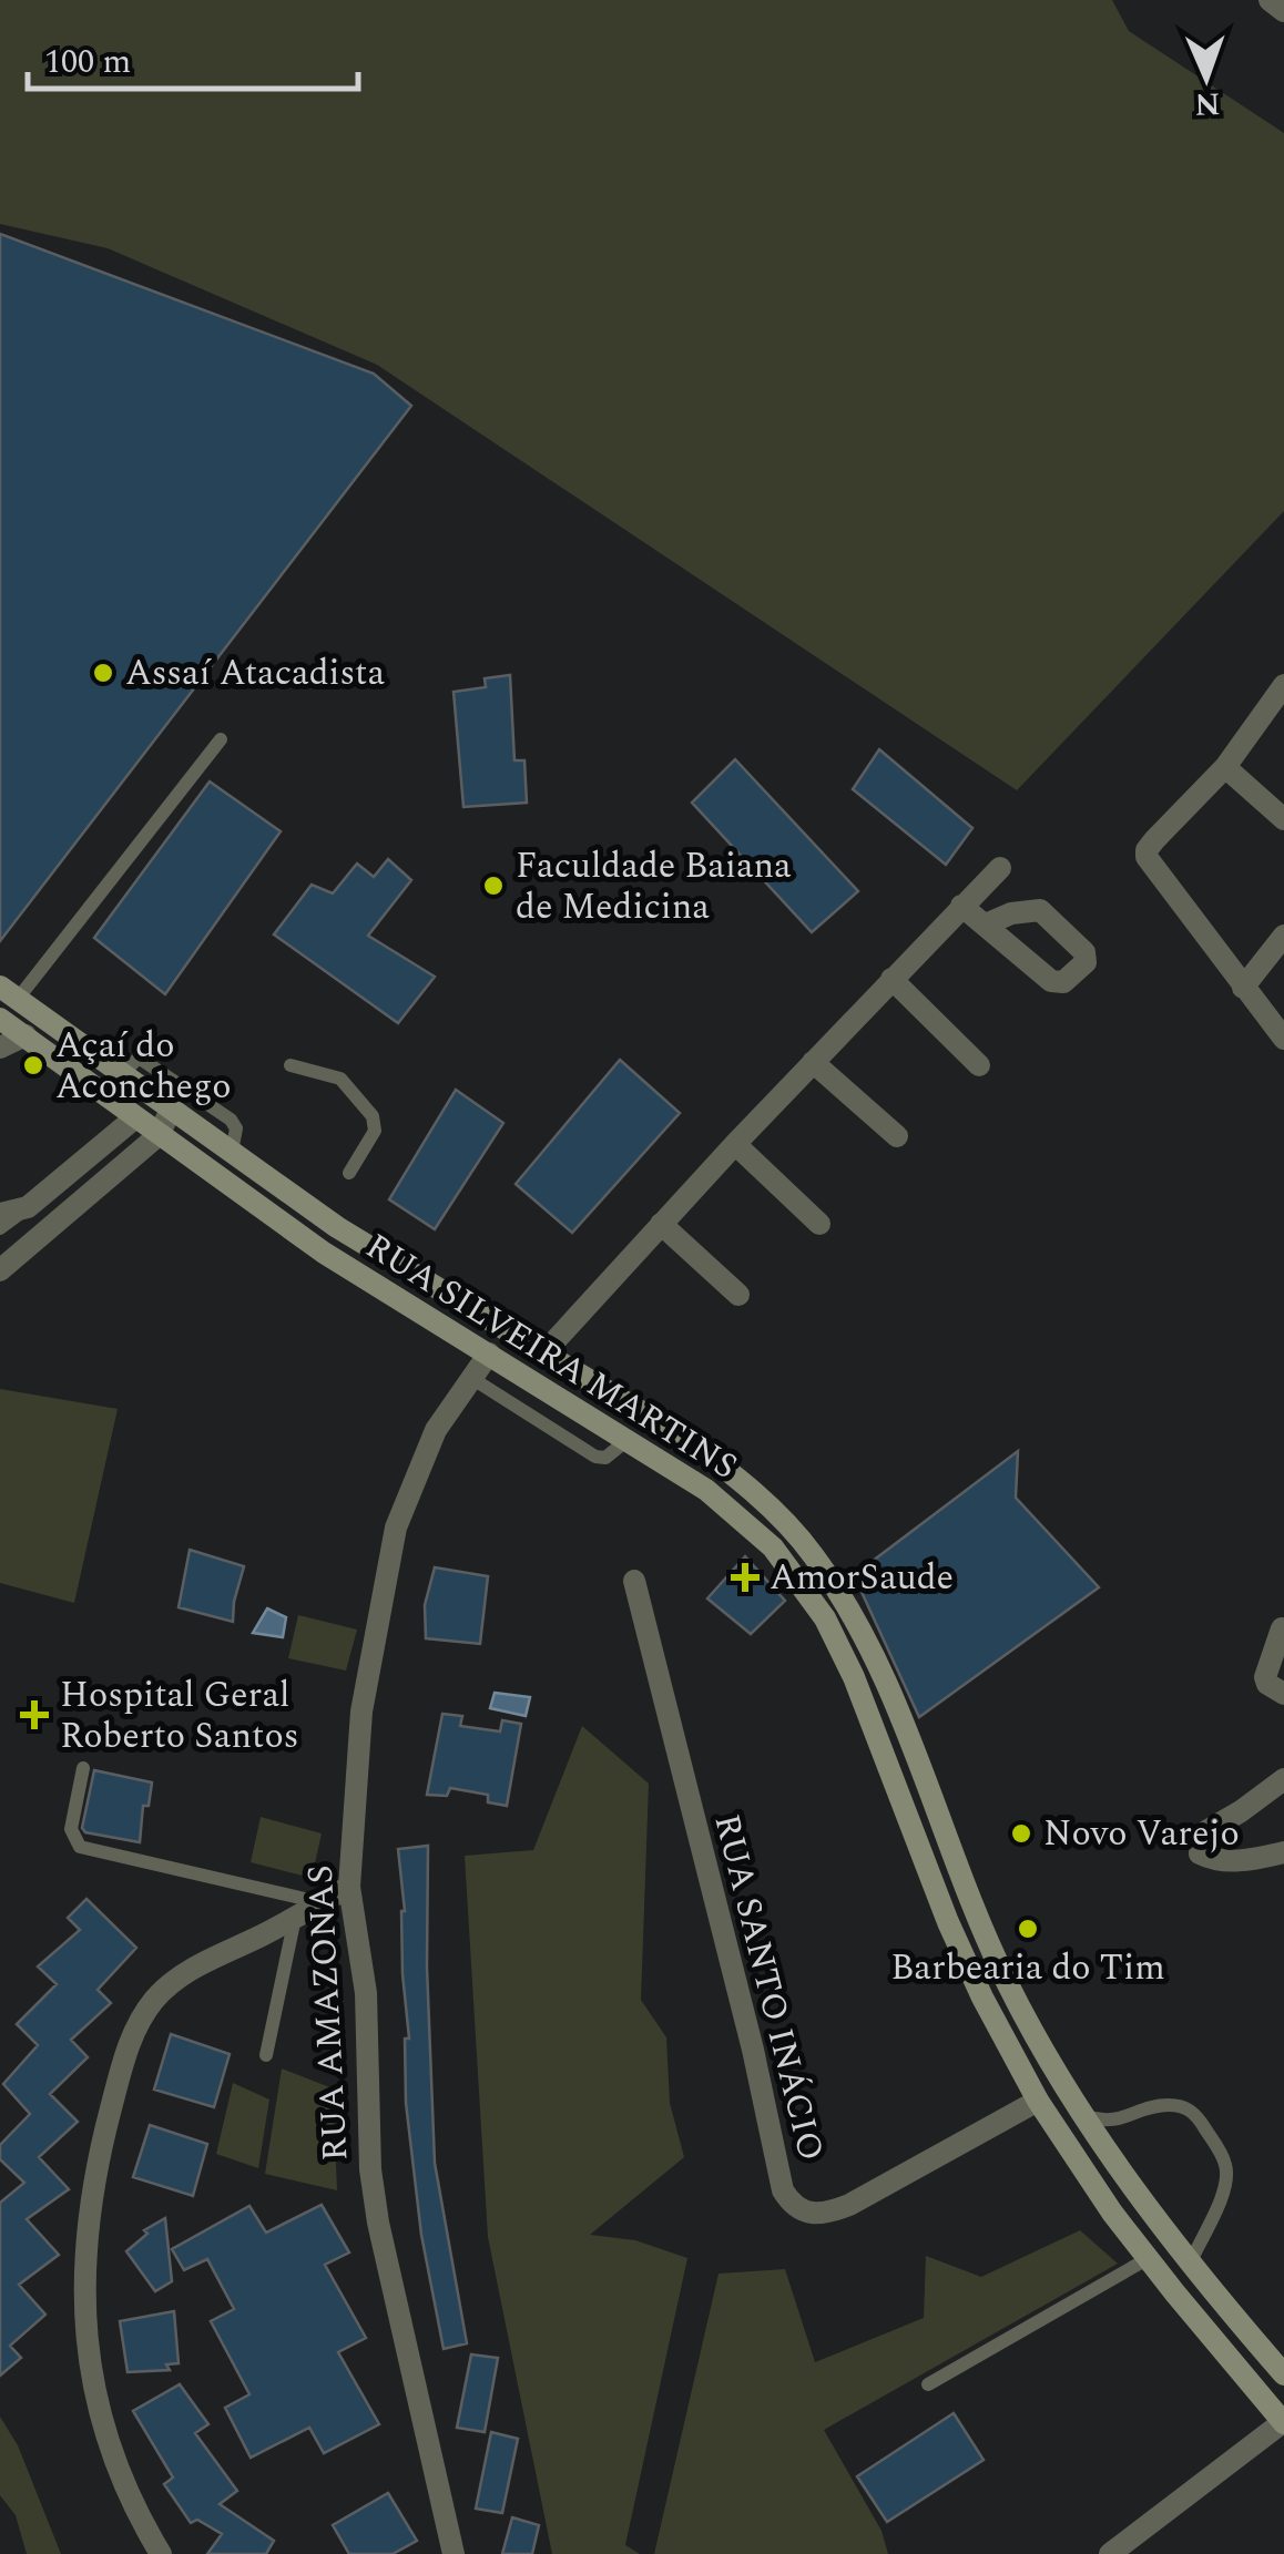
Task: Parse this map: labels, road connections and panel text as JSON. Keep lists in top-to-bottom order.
{
  "streets": {
    "main road": ["RUA SILVEIRA MARTINS"],
    "street": ["RUA SANTO INÁCIO", "RUA AMAZONAS"]
  },
  "crossings": [
    ["RUA SILVEIRA MARTINS", "RUA SANTO INÁCIO"],
    ["RUA SILVEIRA MARTINS", "RUA AMAZONAS"]
  ],
  "places": {
    "other": [
      "Assaí Atacadista",
      "Faculdade Baiana de Medicina",
      "Açaí do Aconchego",
      "Novo Varejo",
      "Barbearia do Tim"
    ],
    "health": ["AmorSaude", "Hospital Geral Roberto Santos"]
  },
  "scale_bar": "100 m",
  "north": "bottom"
}
